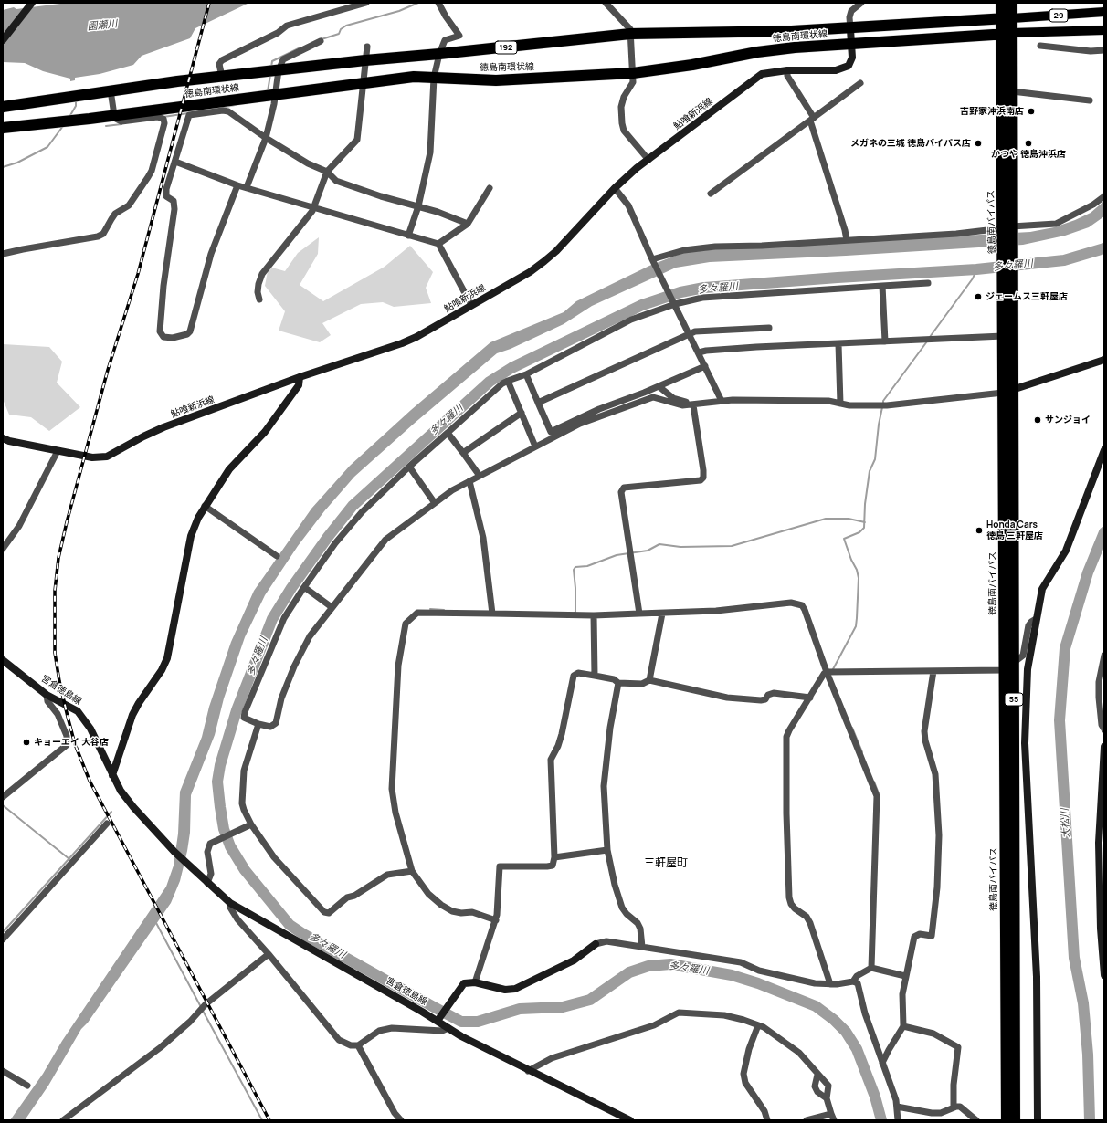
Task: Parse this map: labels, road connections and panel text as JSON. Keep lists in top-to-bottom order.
{
  "streets": {
    "highway": [
      "徳島南環状線",
      "192",
      "徳島南バイパス",
      "55"
    ],
    "main road": ["29", "鮎喰新浜線", "宮倉徳島線"]
  },
  "crossings": [
    ["29", "徳島南環状線"],
    ["29", "徳島南バイパス"],
    ["徳島南環状線", "鮎喰新浜線"],
    ["徳島南環状線", "徳島南バイパス"]
  ],
  "districts": ["三軒屋町"],
  "water": ["園瀬川", "多々羅川", "大松川"],
  "places": [
    "吉野家沖浜南店",
    "メガネの三城 徳島バイパス店",
    "かつや 徳島沖浜店",
    "ジェームス三軒屋店",
    "サンジョイ",
    "Honda Cars 徳島 三軒屋店",
    "キョーエイ 大谷店"
  ]
}
